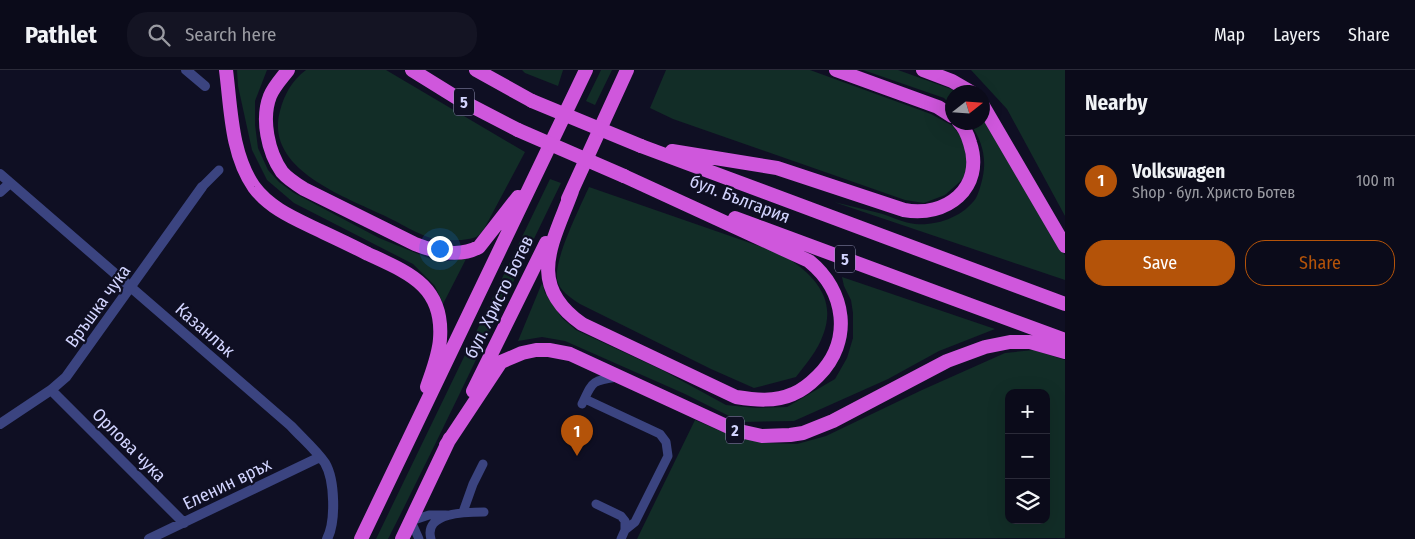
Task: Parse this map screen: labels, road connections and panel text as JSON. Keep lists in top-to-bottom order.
{
  "streets": {
    "highway": [
      "5",
      "бул. България",
      "бул. Христо Ботев",
      "2"
    ],
    "street": [
      "Връшка чука",
      "Казанлък",
      "Орлова чука",
      "Еленин връх"
    ]
  },
  "crossings": [
    ["бул. Христо Ботев", "2"],
    ["Връшка чука", "Казанлък"],
    ["Връшка чука", "Орлова чука"],
    ["Казанлък", "Еленин връх"],
    ["Орлова чука", "Еленин връх"]
  ],
  "north": "right",
  "page": {
    "header": "Pathlet",
    "search": "Search here",
    "nav": ["Map", "Layers", "Share"],
    "heading": "Nearby",
    "list": [
      {
        "mark": "1",
        "name": "Volkswagen",
        "note": "Shop · бул. Христо Ботев",
        "value": "100 m"
      }
    ],
    "buttons": ["Save", "Share"],
    "map_buttons": ["+", "−"],
    "pins": "1"
  }
}
